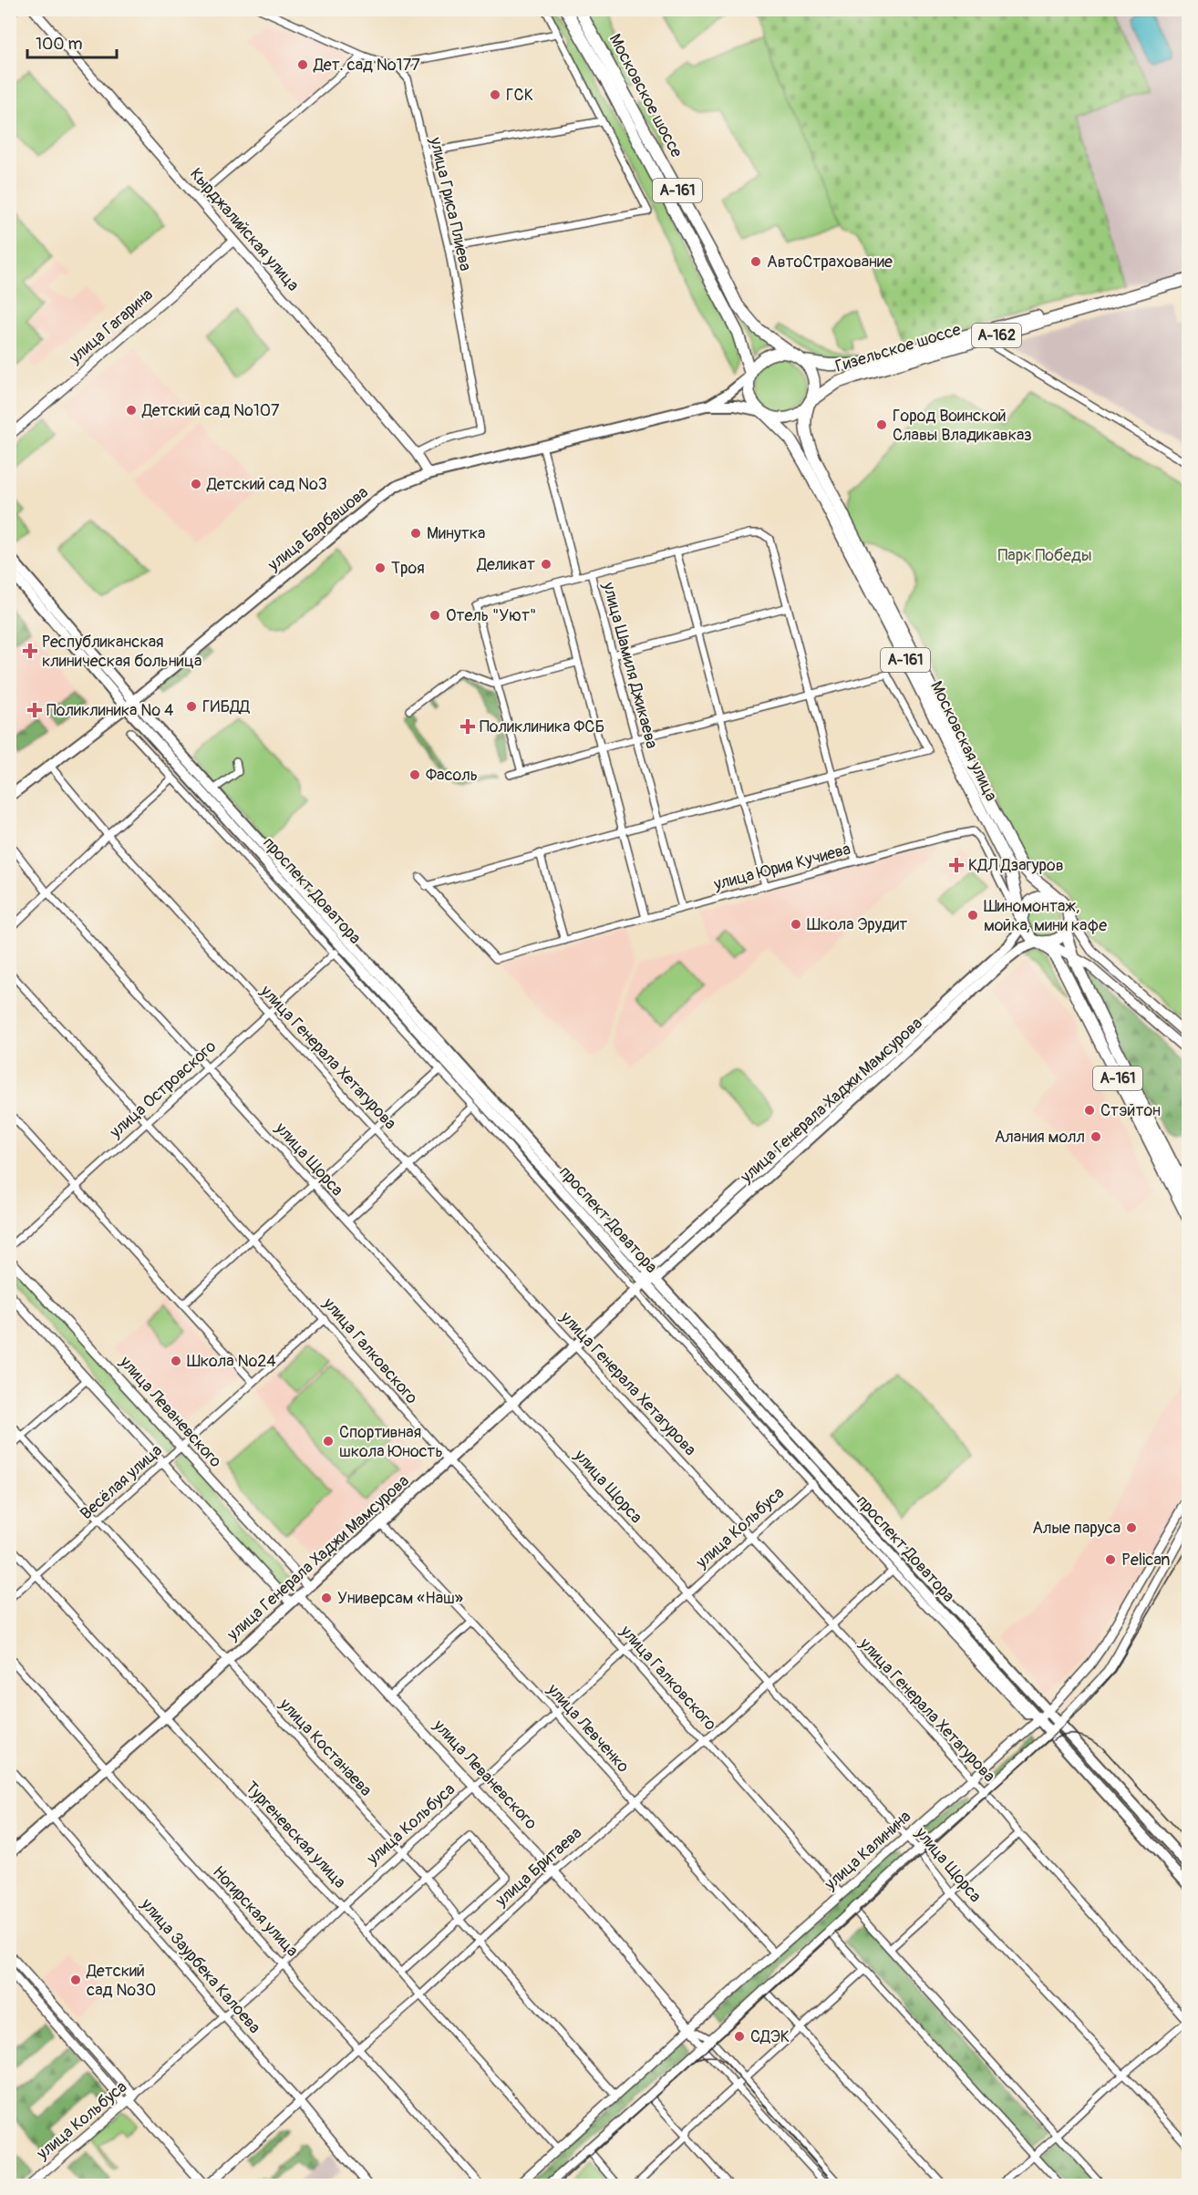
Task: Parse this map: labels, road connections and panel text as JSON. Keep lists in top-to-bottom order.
{
  "streets": {
    "highway": [
      "Московское шоссе",
      "А-161",
      "А-162",
      "Гизельское шоссе",
      "Московская улица"
    ],
    "main road": ["улица Барбашова", "проспект Доватора", "улица Генерала Хаджи Мамсурова"],
    "street": [
      "улица Гриса Плиева",
      "Кырджалийская улица",
      "улица Гагарина",
      "улица Шамиля Джикаева",
      "улица Юрия Кучиева",
      "улица Генерала Хетагурова",
      "улица Островского",
      "улица Щорса",
      "улица Галковского",
      "улица Леваневского",
      "Весёлая улица",
      "улица Кольбуса",
      "улица Левченко",
      "улица Костанаева",
      "Тургеневская улица",
      "улица Калинина",
      "улица Бритаева",
      "Ногирская улица",
      "улица Заурбека Калоева"
    ]
  },
  "crossings": [
    ["Московское шоссе", "А-161"],
    ["Московское шоссе", "Гизельское шоссе"],
    ["Московское шоссе", "улица Барбашова"],
    ["Московское шоссе", "Московская улица"],
    ["А-161", "Гизельское шоссе"],
    ["А-161", "улица Барбашова"],
    ["А-161", "Московская улица"],
    ["А-161", "улица Юрия Кучиева"],
    ["А-161", "улица Генерала Хаджи Мамсурова"],
    ["улица Гриса Плиева", "Кырджалийская улица"],
    ["Кырджалийская улица", "улица Гагарина"],
    ["Кырджалийская улица", "улица Барбашова"],
    ["Гизельское шоссе", "улица Барбашова"],
    ["Гизельское шоссе", "Московская улица"],
    ["улица Барбашова", "улица Шамиля Джикаева"],
    ["улица Барбашова", "Московская улица"],
    ["улица Барбашова", "проспект Доватора"],
    ["улица Барбашова", "улица Генерала Хетагурова"],
    ["улица Шамиля Джикаева", "улица Юрия Кучиева"],
    ["Московская улица", "улица Юрия Кучиева"],
    ["Московская улица", "улица Генерала Хаджи Мамсурова"],
    ["улица Юрия Кучиева", "улица Генерала Хаджи Мамсурова"],
    ["проспект Доватора", "улица Островского"],
    ["проспект Доватора", "улица Генерала Хаджи Мамсурова"],
    ["проспект Доватора", "улица Кольбуса"],
    ["проспект Доватора", "улица Калинина"],
    ["проспект Доватора", "улица Бритаева"],
    ["улица Генерала Хетагурова", "улица Островского"],
    ["улица Генерала Хетагурова", "улица Генерала Хаджи Мамсурова"],
    ["улица Генерала Хетагурова", "улица Кольбуса"],
    ["улица Генерала Хетагурова", "улица Калинина"],
    ["улица Генерала Хетагурова", "улица Бритаева"],
    ["улица Островского", "улица Щорса"],
    ["улица Островского", "улица Галковского"],
    ["улица Генерала Хаджи Мамсурова", "улица Щорса"],
    ["улица Генерала Хаджи Мамсурова", "улица Галковского"],
    ["улица Генерала Хаджи Мамсурова", "улица Леваневского"],
    ["улица Генерала Хаджи Мамсурова", "улица Левченко"],
    ["улица Генерала Хаджи Мамсурова", "улица Костанаева"],
    ["улица Генерала Хаджи Мамсурова", "Тургеневская улица"],
    ["улица Генерала Хаджи Мамсурова", "Ногирская улица"],
    ["улица Генерала Хаджи Мамсурова", "улица Заурбека Калоева"],
    ["улица Щорса", "улица Кольбуса"],
    ["улица Щорса", "улица Калинина"],
    ["улица Щорса", "улица Бритаева"],
    ["улица Галковского", "Весёлая улица"],
    ["улица Галковского", "улица Кольбуса"],
    ["улица Галковского", "улица Калинина"],
    ["улица Галковского", "улица Бритаева"],
    ["улица Леваневского", "Весёлая улица"],
    ["улица Леваневского", "улица Кольбуса"],
    ["улица Леваневского", "улица Калинина"],
    ["улица Леваневского", "улица Бритаева"],
    ["Весёлая улица", "улица Костанаева"],
    ["Весёлая улица", "Тургеневская улица"],
    ["улица Кольбуса", "улица Левченко"],
    ["улица Кольбуса", "улица Костанаева"],
    ["улица Кольбуса", "Тургеневская улица"],
    ["улица Кольбуса", "Ногирская улица"],
    ["улица Кольбуса", "улица Заурбека Калоева"],
    ["улица Левченко", "улица Калинина"],
    ["улица Левченко", "улица Бритаева"],
    ["улица Костанаева", "улица Калинина"],
    ["улица Костанаева", "улица Бритаева"],
    ["Тургеневская улица", "улица Калинина"],
    ["Тургеневская улица", "улица Бритаева"],
    ["улица Бритаева", "Ногирская улица"],
    ["улица Бритаева", "улица Заурбека Калоева"]
  ],
  "parks": ["Парк Победы"],
  "places": {
    "other": [
      "Дет. сад №177",
      "ГСК",
      "АвтоСтрахование",
      "Детский сад №107",
      "Город Воинской Славы Владикавказ",
      "Детский сад №3",
      "Минутка",
      "Деликат",
      "Троя",
      "Отель \"Уют\"",
      "ГИБДД",
      "Фасоль",
      "Шиномонтаж, мойка, мини кафе",
      "Школа Эрудит",
      "Стэйтон",
      "Алания молл",
      "Школа №24",
      "Спортивная школа Юность",
      "Алые паруса",
      "Pelican",
      "Универсам «Наш»",
      "Детский сад №30",
      "СДЭК"
    ],
    "health": [
      "Республиканская клиническая больница",
      "Поликлиника № 4",
      "Поликлиника ФСБ",
      "КДЛ Дзагуров"
    ]
  },
  "scale_bar": "100 m"
}
